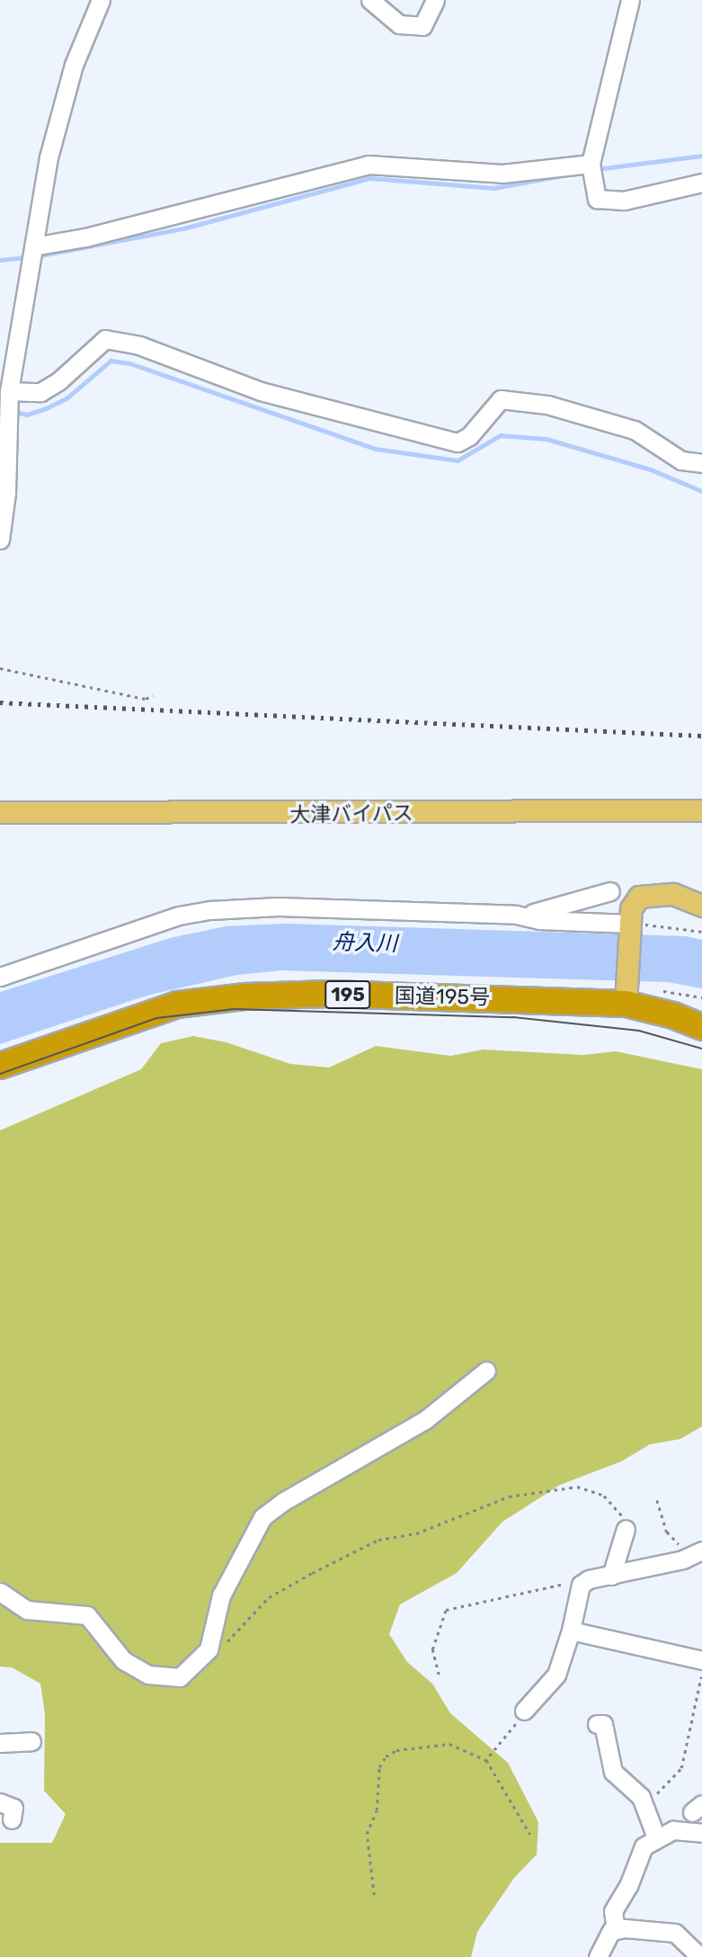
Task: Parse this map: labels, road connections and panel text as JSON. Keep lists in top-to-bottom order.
{
  "streets": {
    "highway": ["195", "国道195号"],
    "main road": ["大津バイパス"]
  },
  "water": ["舟入川"]
}
